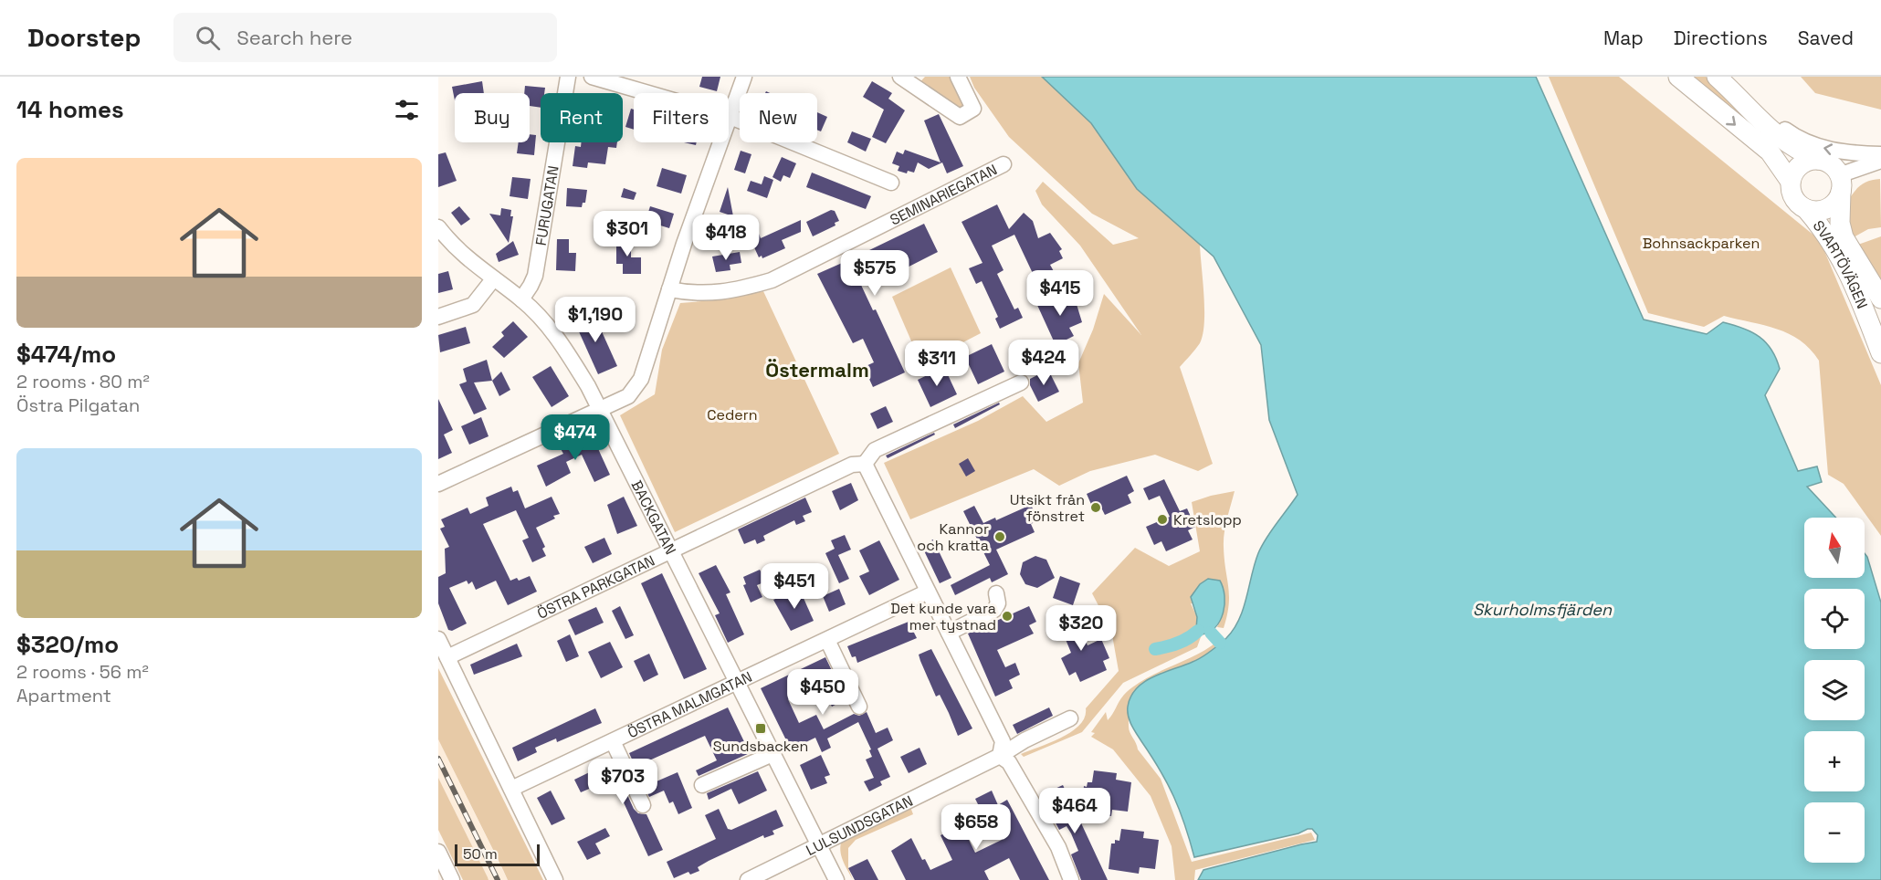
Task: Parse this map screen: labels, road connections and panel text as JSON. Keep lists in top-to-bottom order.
{
  "streets": {
    "main road": ["SVARTÖVÄGEN"],
    "street": [
      "SEMINARIEGATAN",
      "FURUGATAN",
      "BACKGATAN",
      "ÖSTRA PARKGATAN",
      "ÖSTRA MALMGATAN",
      "LULSUNDSGATAN"
    ]
  },
  "crossings": [
    ["FURUGATAN", "BACKGATAN"],
    ["BACKGATAN", "ÖSTRA PARKGATAN"],
    ["BACKGATAN", "ÖSTRA MALMGATAN"],
    ["BACKGATAN", "LULSUNDSGATAN"]
  ],
  "districts": ["Östermalm"],
  "water": ["Skurholmsfjärden"],
  "parks": ["Bohnsackparken", "Cedern"],
  "places": {
    "other": [
      "Utsikt från fönstret",
      "Kretslopp",
      "Kannor och kratta",
      "Det kunde vara mer tystnad"
    ],
    "transit": ["Sundsbacken"]
  },
  "scale_bar": "50 m",
  "north": "top",
  "page": {
    "header": "Doorstep",
    "search": "Search here",
    "nav": ["Map", "Directions", "Saved"],
    "heading": "14 homes",
    "chip": [
      "Buy",
      "Rent",
      "Filters",
      "New"
    ],
    "list": [
      {
        "name": "$474/mo",
        "note": "2 rooms · 80 m² · Östra Pilgatan"
      },
      {
        "name": "$320/mo",
        "note": "2 rooms · 56 m² · Apartment"
      }
    ],
    "price": [
      "$301",
      "$418",
      "$575",
      "$415",
      "$1,190",
      "$424",
      "$311",
      "$474",
      "$451",
      "$320",
      "$450",
      "$703",
      "$464",
      "$658"
    ],
    "map_buttons": ["+", "−"],
    "scale": "50 m"
  }
}
